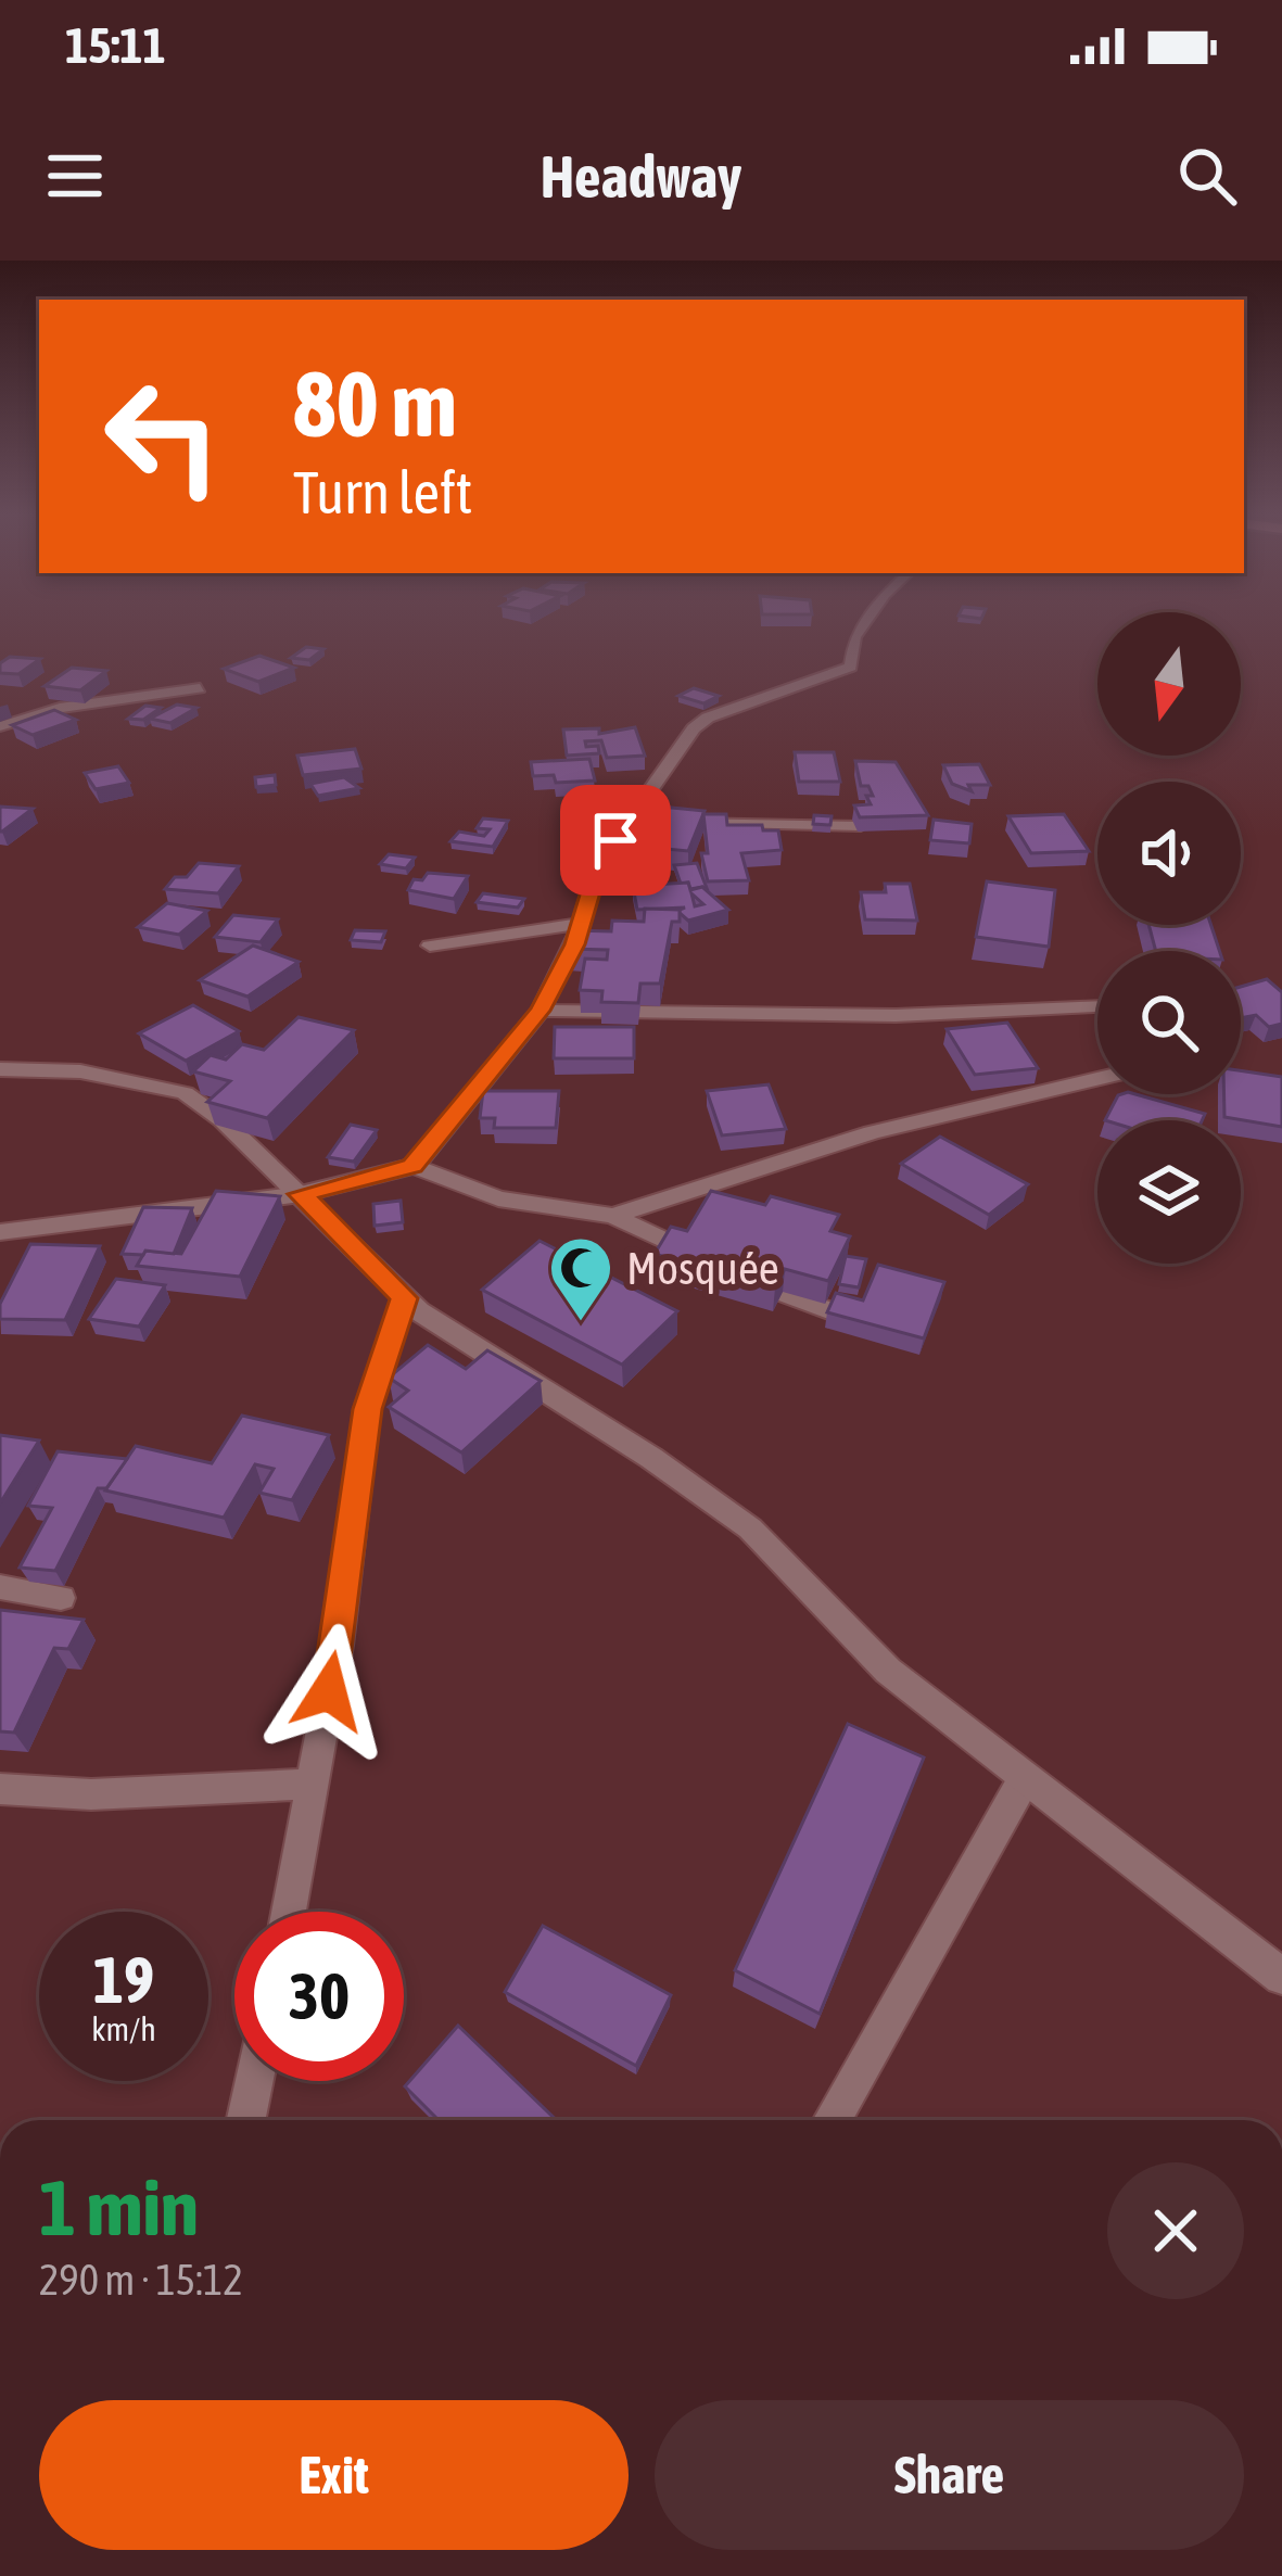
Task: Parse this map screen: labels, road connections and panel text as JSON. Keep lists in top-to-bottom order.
{
  "places": {
    "mosque": ["Mosquée"]
  },
  "north": "bottom",
  "page": {
    "status": "15:11",
    "header": "Headway",
    "turn": ["80 m", "Turn left"],
    "speed": "19 km/h",
    "limit": "30",
    "heading": ["1 min", "290 m · 15:12"],
    "buttons": ["Exit", "Share"]
  }
}
